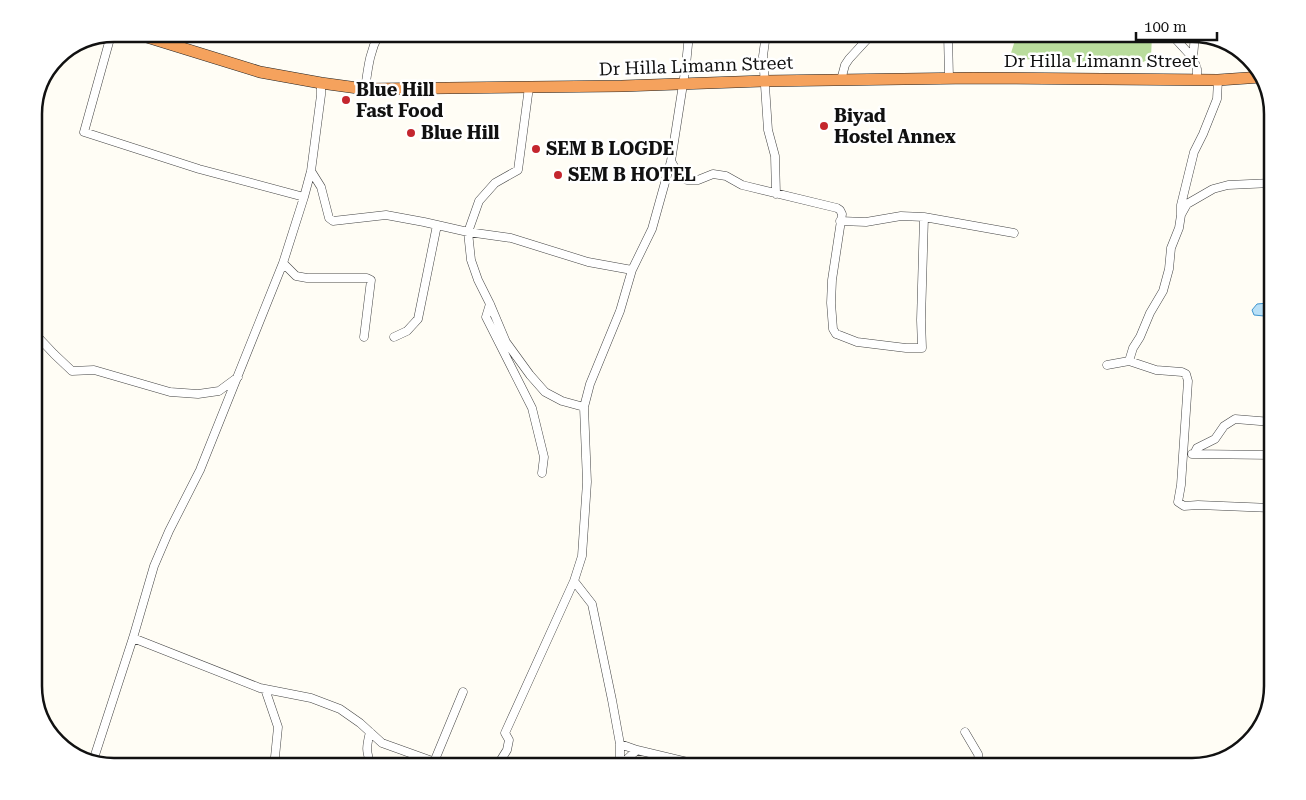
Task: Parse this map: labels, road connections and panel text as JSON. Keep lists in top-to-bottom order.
{
  "streets": {
    "highway": ["Dr Hilla Limann Street"]
  },
  "places": [
    "Blue Hill Fast Food",
    "Biyad Hostel Annex",
    "Blue Hill",
    "SEM B LOGDE",
    "SEM B HOTEL"
  ],
  "scale_bar": "100 m"
}
